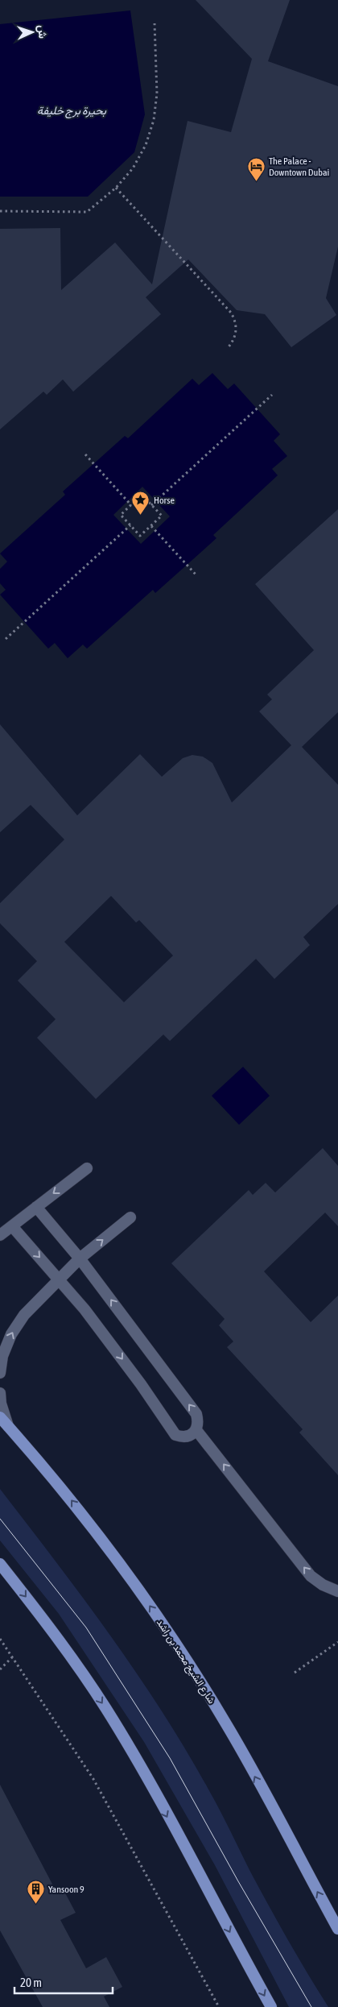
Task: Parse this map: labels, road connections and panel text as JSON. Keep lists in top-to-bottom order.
{
  "streets": {
    "main road": ["شارع الشيخ محمد بن راشد"]
  },
  "water": ["بحيرة برج خليفة"],
  "places": {
    "hotel": ["The Palace - Downtown Dubai"],
    "place": ["Horse"],
    "building": ["Yansoon 9"]
  },
  "scale_bar": "20 m",
  "north": "right"
}
